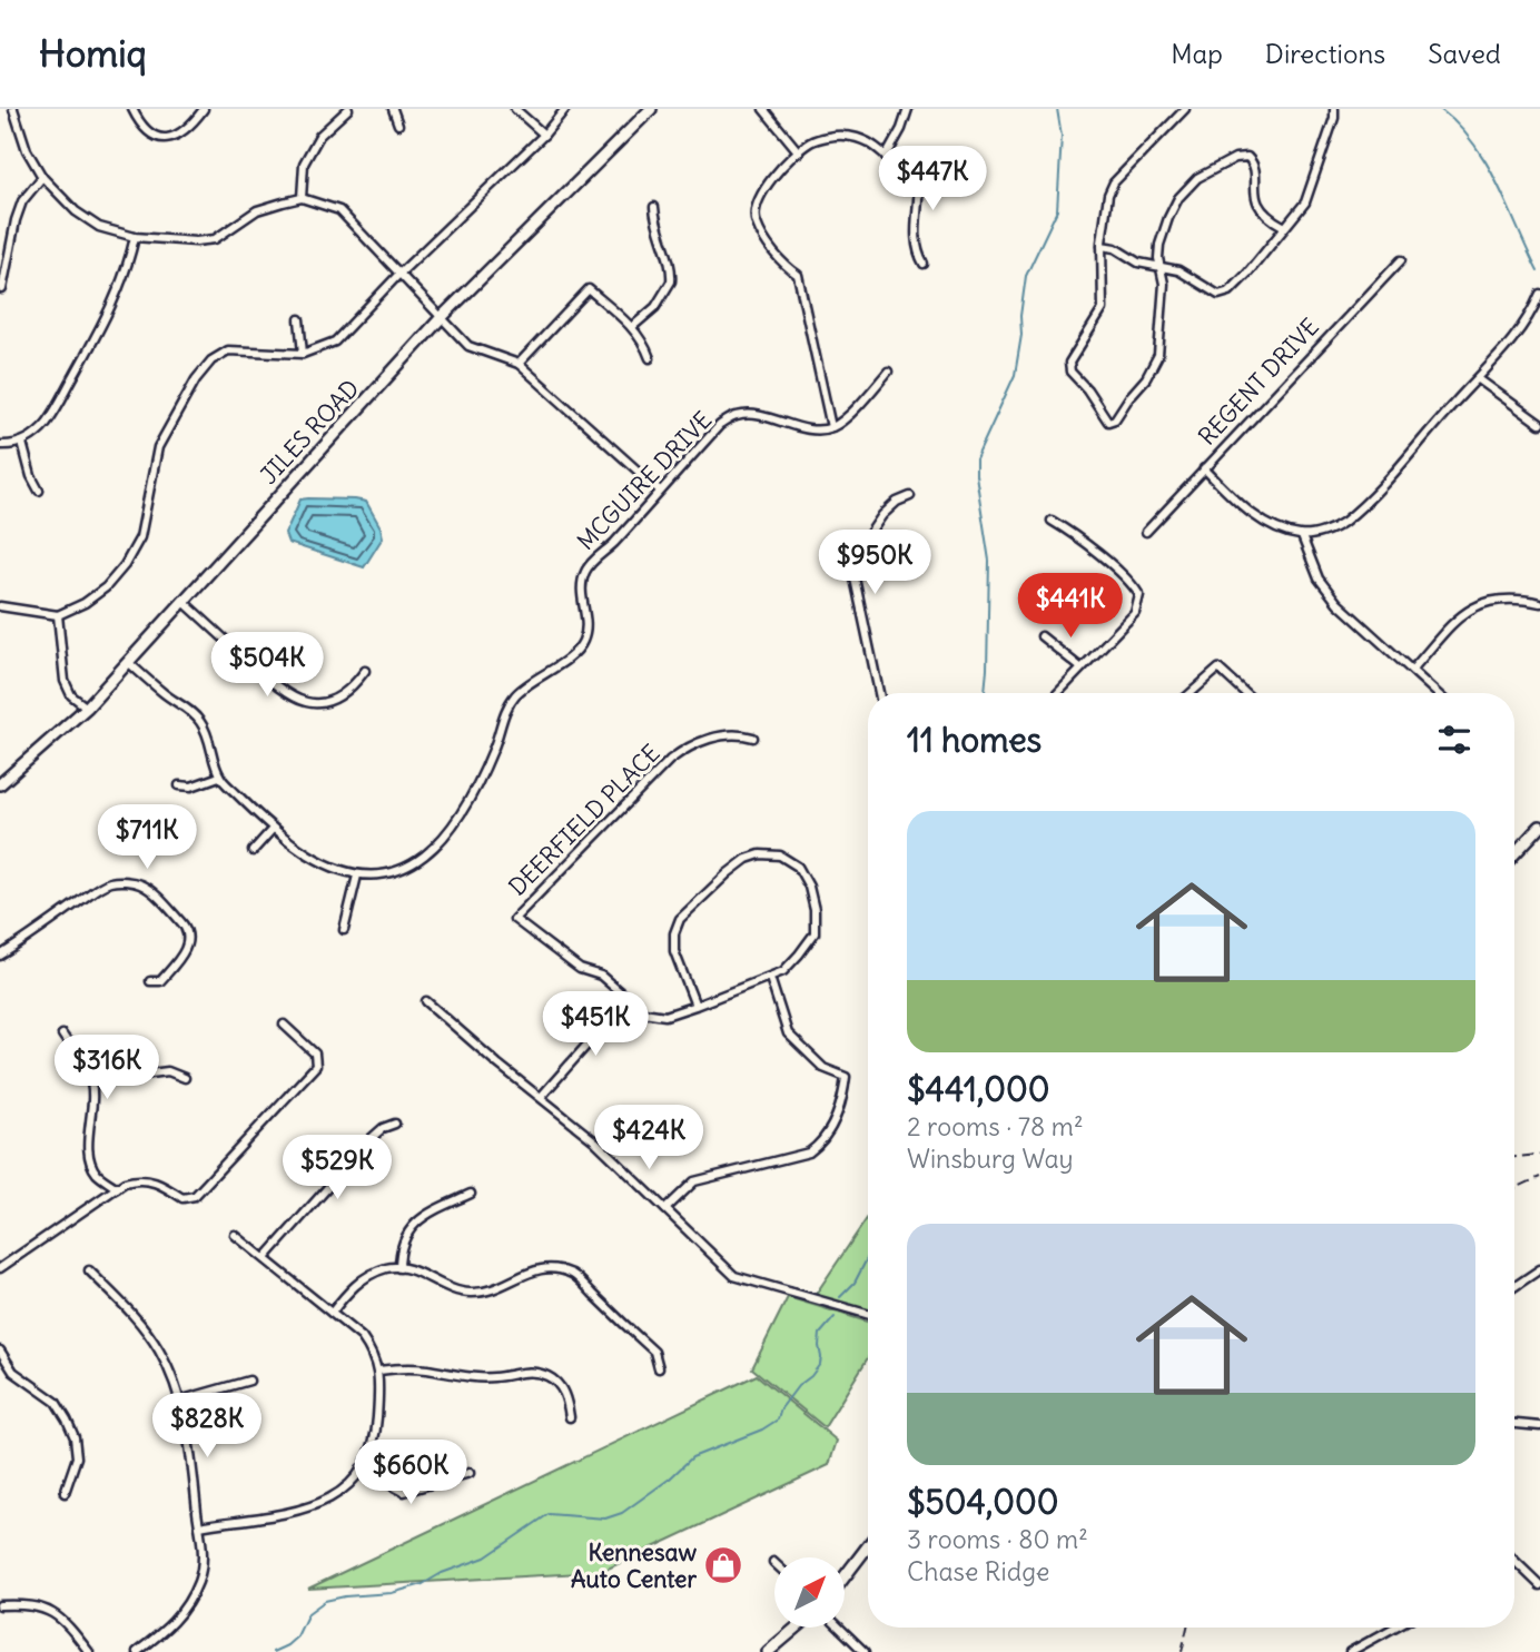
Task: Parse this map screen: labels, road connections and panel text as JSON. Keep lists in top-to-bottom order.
{
  "streets": {
    "street": [
      "REGENT DRIVE",
      "JILES ROAD",
      "MCGUIRE DRIVE",
      "DEERFIELD PLACE"
    ]
  },
  "places": {
    "shop": ["Kennesaw Auto Center"]
  },
  "north": "top right",
  "page": {
    "header": "Homiq",
    "nav": ["Map", "Directions", "Saved"],
    "price": [
      "$447K",
      "$950K",
      "$441K",
      "$504K",
      "$711K",
      "$451K",
      "$316K",
      "$424K",
      "$529K",
      "$828K",
      "$660K"
    ],
    "heading": "11 homes",
    "list": [
      {
        "name": "$441,000",
        "note": "2 rooms · 78 m² · Winsburg Way"
      },
      {
        "name": "$504,000",
        "note": "3 rooms · 80 m² · Chase Ridge"
      }
    ]
  }
}
